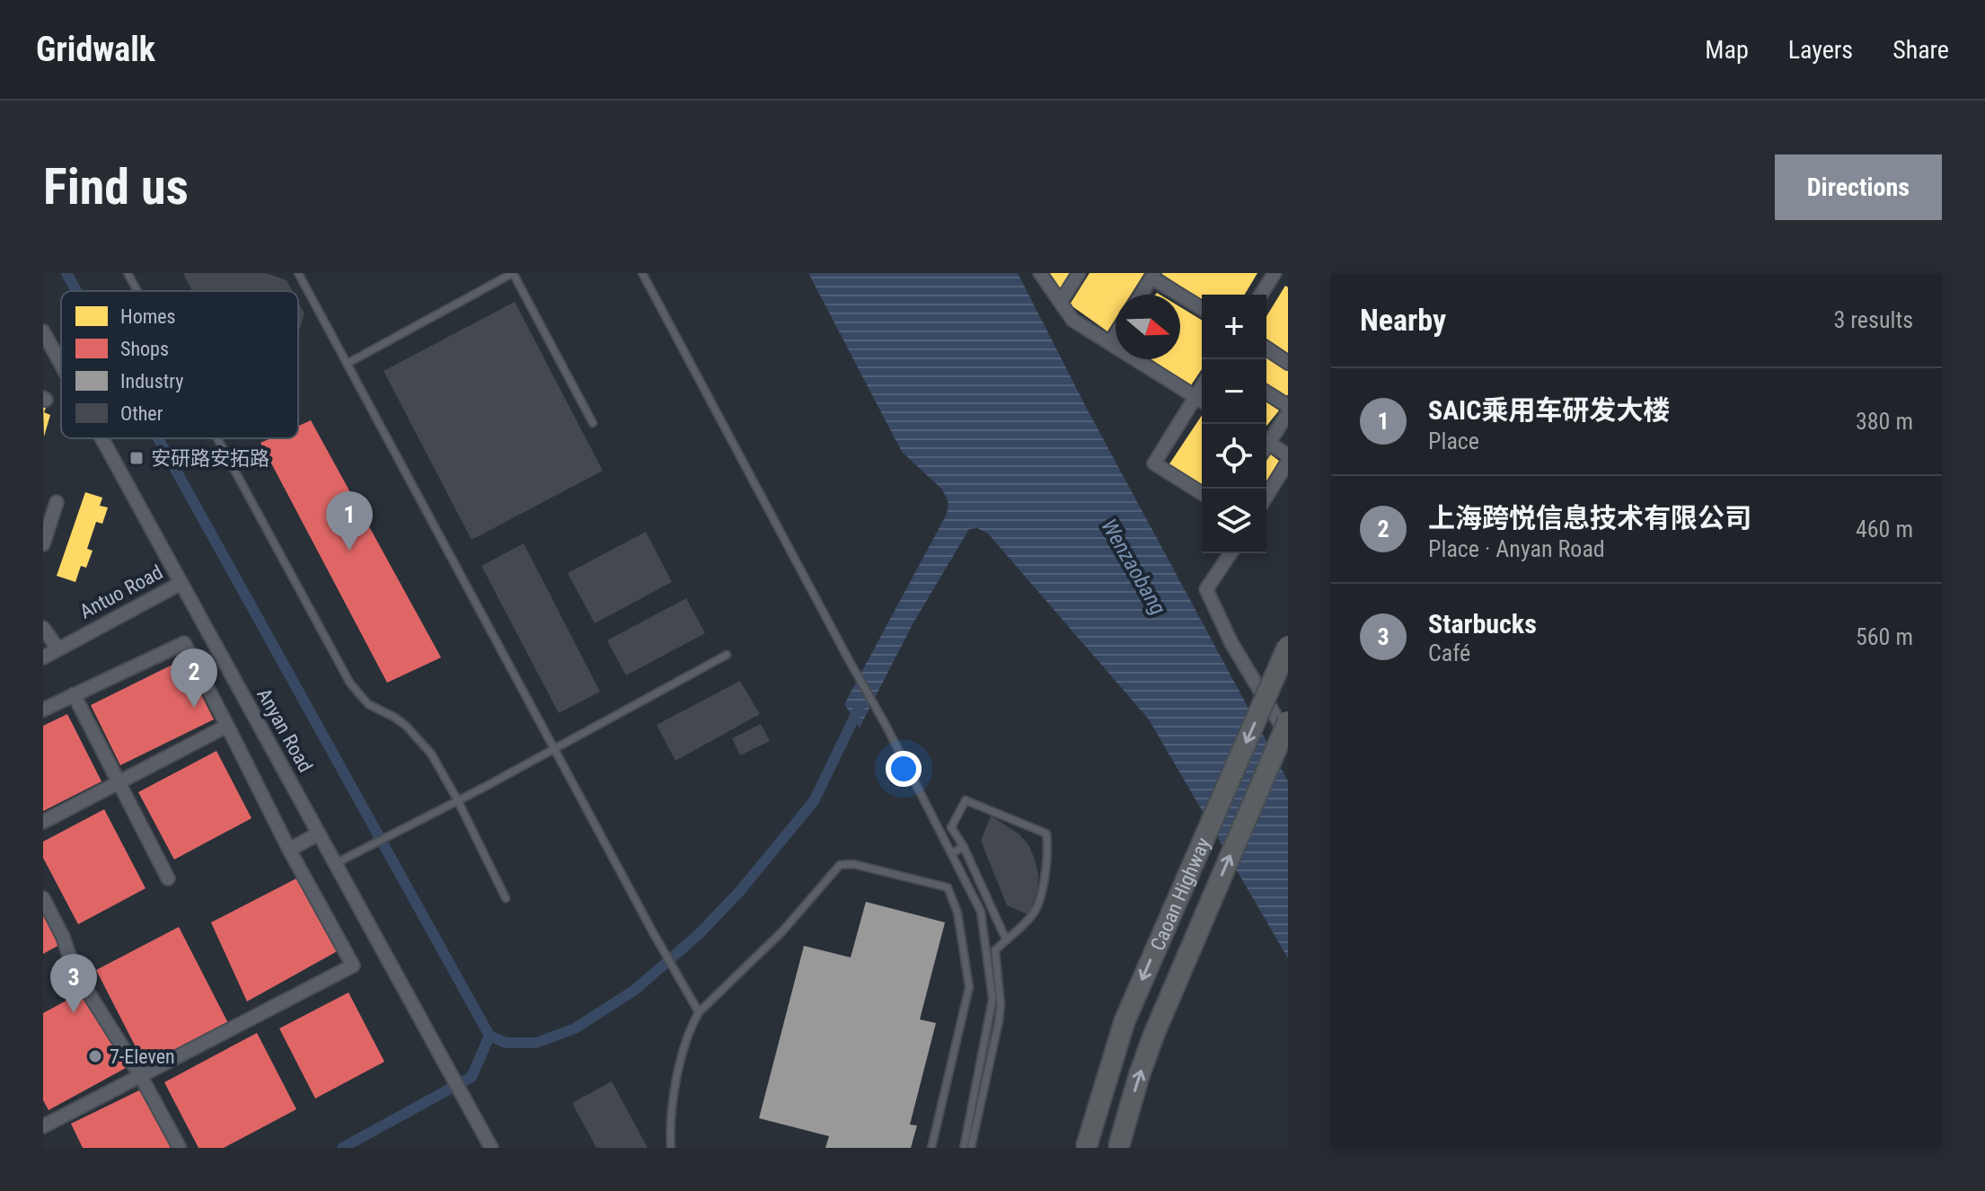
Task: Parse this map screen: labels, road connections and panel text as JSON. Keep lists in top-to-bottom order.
{
  "streets": {
    "highway": ["Caoan Highway"],
    "street": ["Antuo Road", "Anyan Road"]
  },
  "crossings": [
    ["Antuo Road", "Anyan Road"]
  ],
  "water": ["Wenzaobang"],
  "places": {
    "transit": ["安研路安拓路"],
    "other": ["7-Eleven"]
  },
  "legend": [
    "Homes",
    "Shops",
    "Industry",
    "Other"
  ],
  "north": "right",
  "page": {
    "header": "Gridwalk",
    "nav": ["Map", "Layers", "Share"],
    "buttons": "Directions",
    "title": "Find us",
    "heading": ["Nearby", "3 results"],
    "map_buttons": ["+", "−"],
    "list": [
      {
        "mark": "1",
        "name": "SAIC乘用车研发大楼",
        "note": "Place",
        "value": "380 m"
      },
      {
        "mark": "2",
        "name": "上海跨悦信息技术有限公司",
        "note": "Place · Anyan Road",
        "value": "460 m"
      },
      {
        "mark": "3",
        "name": "Starbucks",
        "note": "Café",
        "value": "560 m"
      }
    ],
    "pins": ["1", "2", "3"]
  }
}
